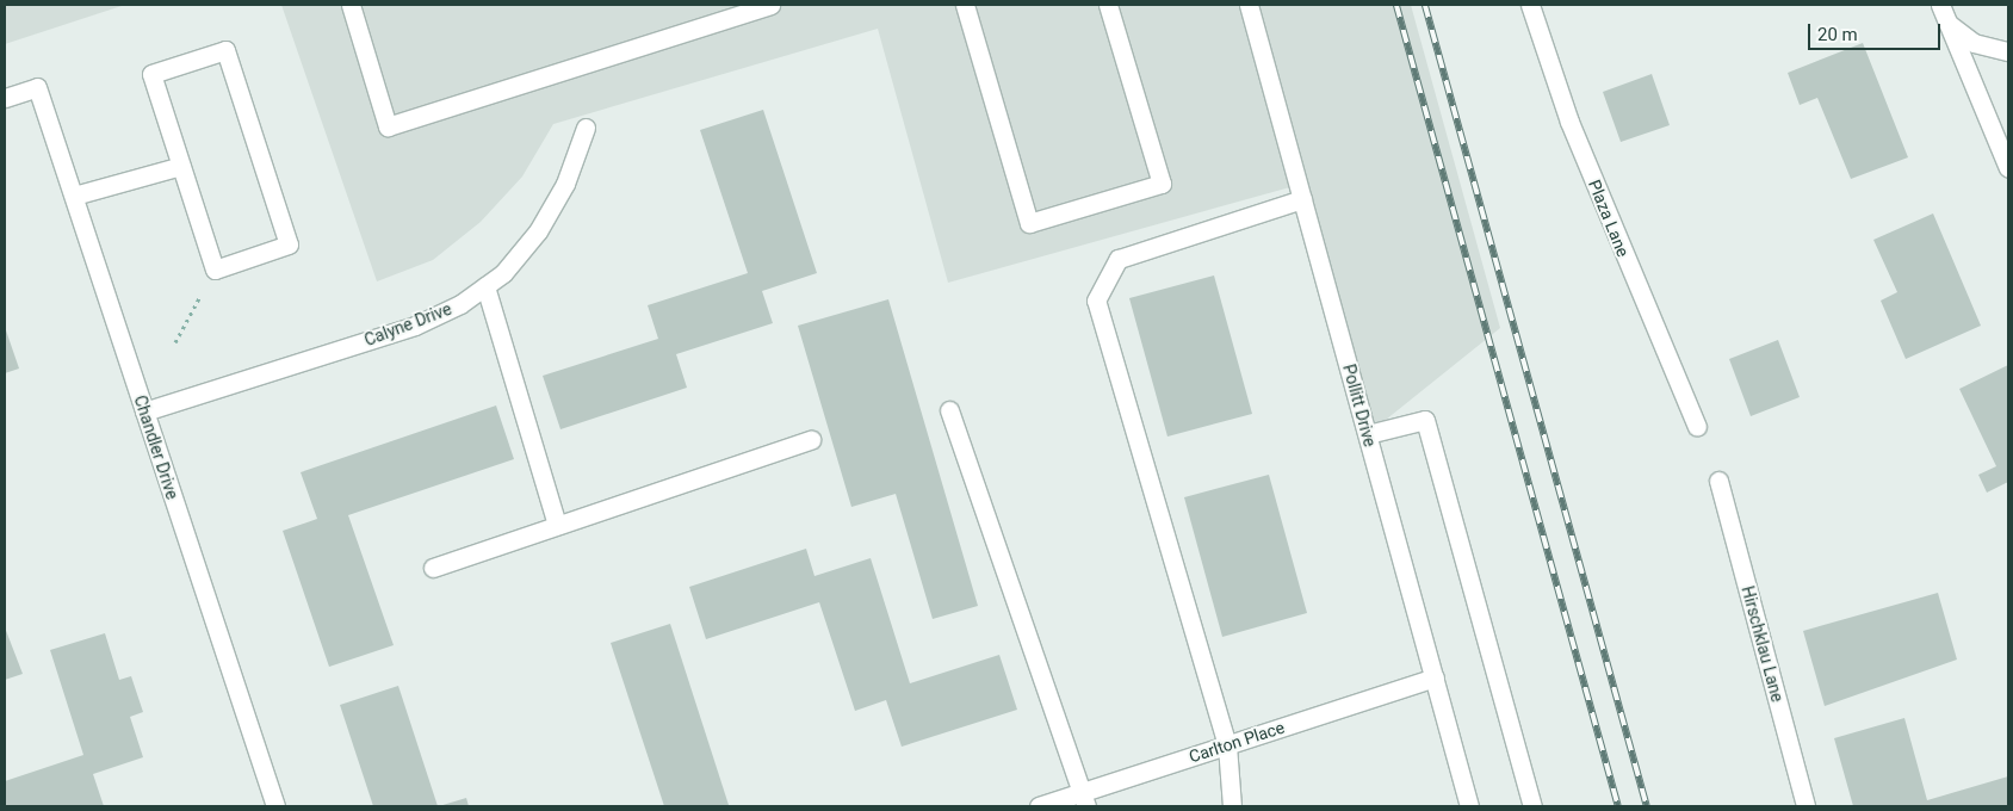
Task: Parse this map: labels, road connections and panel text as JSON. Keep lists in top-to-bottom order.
{
  "streets": {
    "street": [
      "Plaza Lane",
      "Calyne Drive",
      "Pollitt Drive",
      "Chandler Drive",
      "Hirschklau Lane",
      "Carlton Place"
    ]
  },
  "crossings": [
    ["Calyne Drive", "Chandler Drive"],
    ["Pollitt Drive", "Carlton Place"]
  ],
  "scale_bar": "20 m"
}
